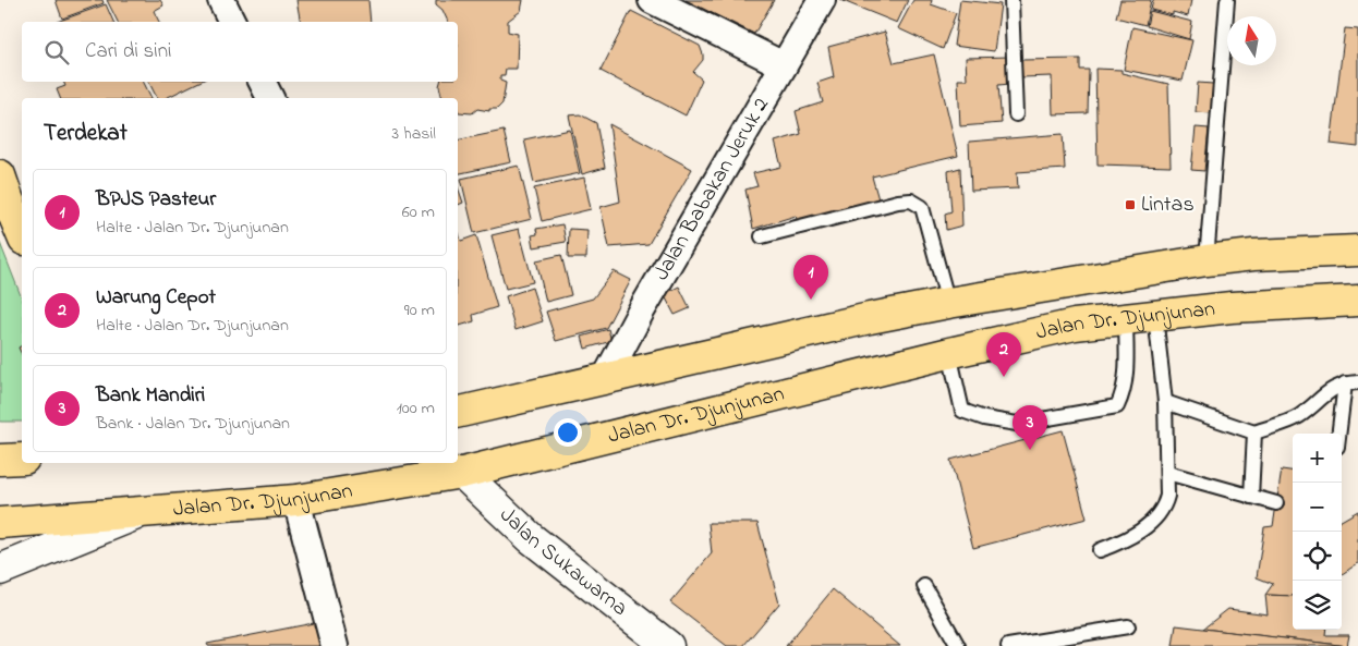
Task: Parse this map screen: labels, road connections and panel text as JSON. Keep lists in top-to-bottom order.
{
  "streets": {
    "highway": ["Jalan Dr. Djunjunan"],
    "street": ["Jalan Babakan Jeruk 2", "Jalan Sukawarna"]
  },
  "crossings": [
    ["Jalan Babakan Jeruk 2", "Jalan Dr. Djunjunan"],
    ["Jalan Dr. Djunjunan", "Jalan Sukawarna"]
  ],
  "places": {
    "transit": ["Lintas"]
  },
  "north": "top",
  "page": {
    "search": "Cari di sini",
    "heading": ["Terdekat", "3 hasil"],
    "list": [
      {
        "mark": "1",
        "name": "BPJS Pasteur",
        "note": "Halte · Jalan Dr. Djunjunan",
        "value": "60 m"
      },
      {
        "mark": "2",
        "name": "Warung Cepot",
        "note": "Halte · Jalan Dr. Djunjunan",
        "value": "90 m"
      },
      {
        "mark": "3",
        "name": "Bank Mandiri",
        "note": "Bank · Jalan Dr. Djunjunan",
        "value": "100 m"
      }
    ],
    "pins": ["1", "2", "3"],
    "map_buttons": ["+", "−"]
  }
}
